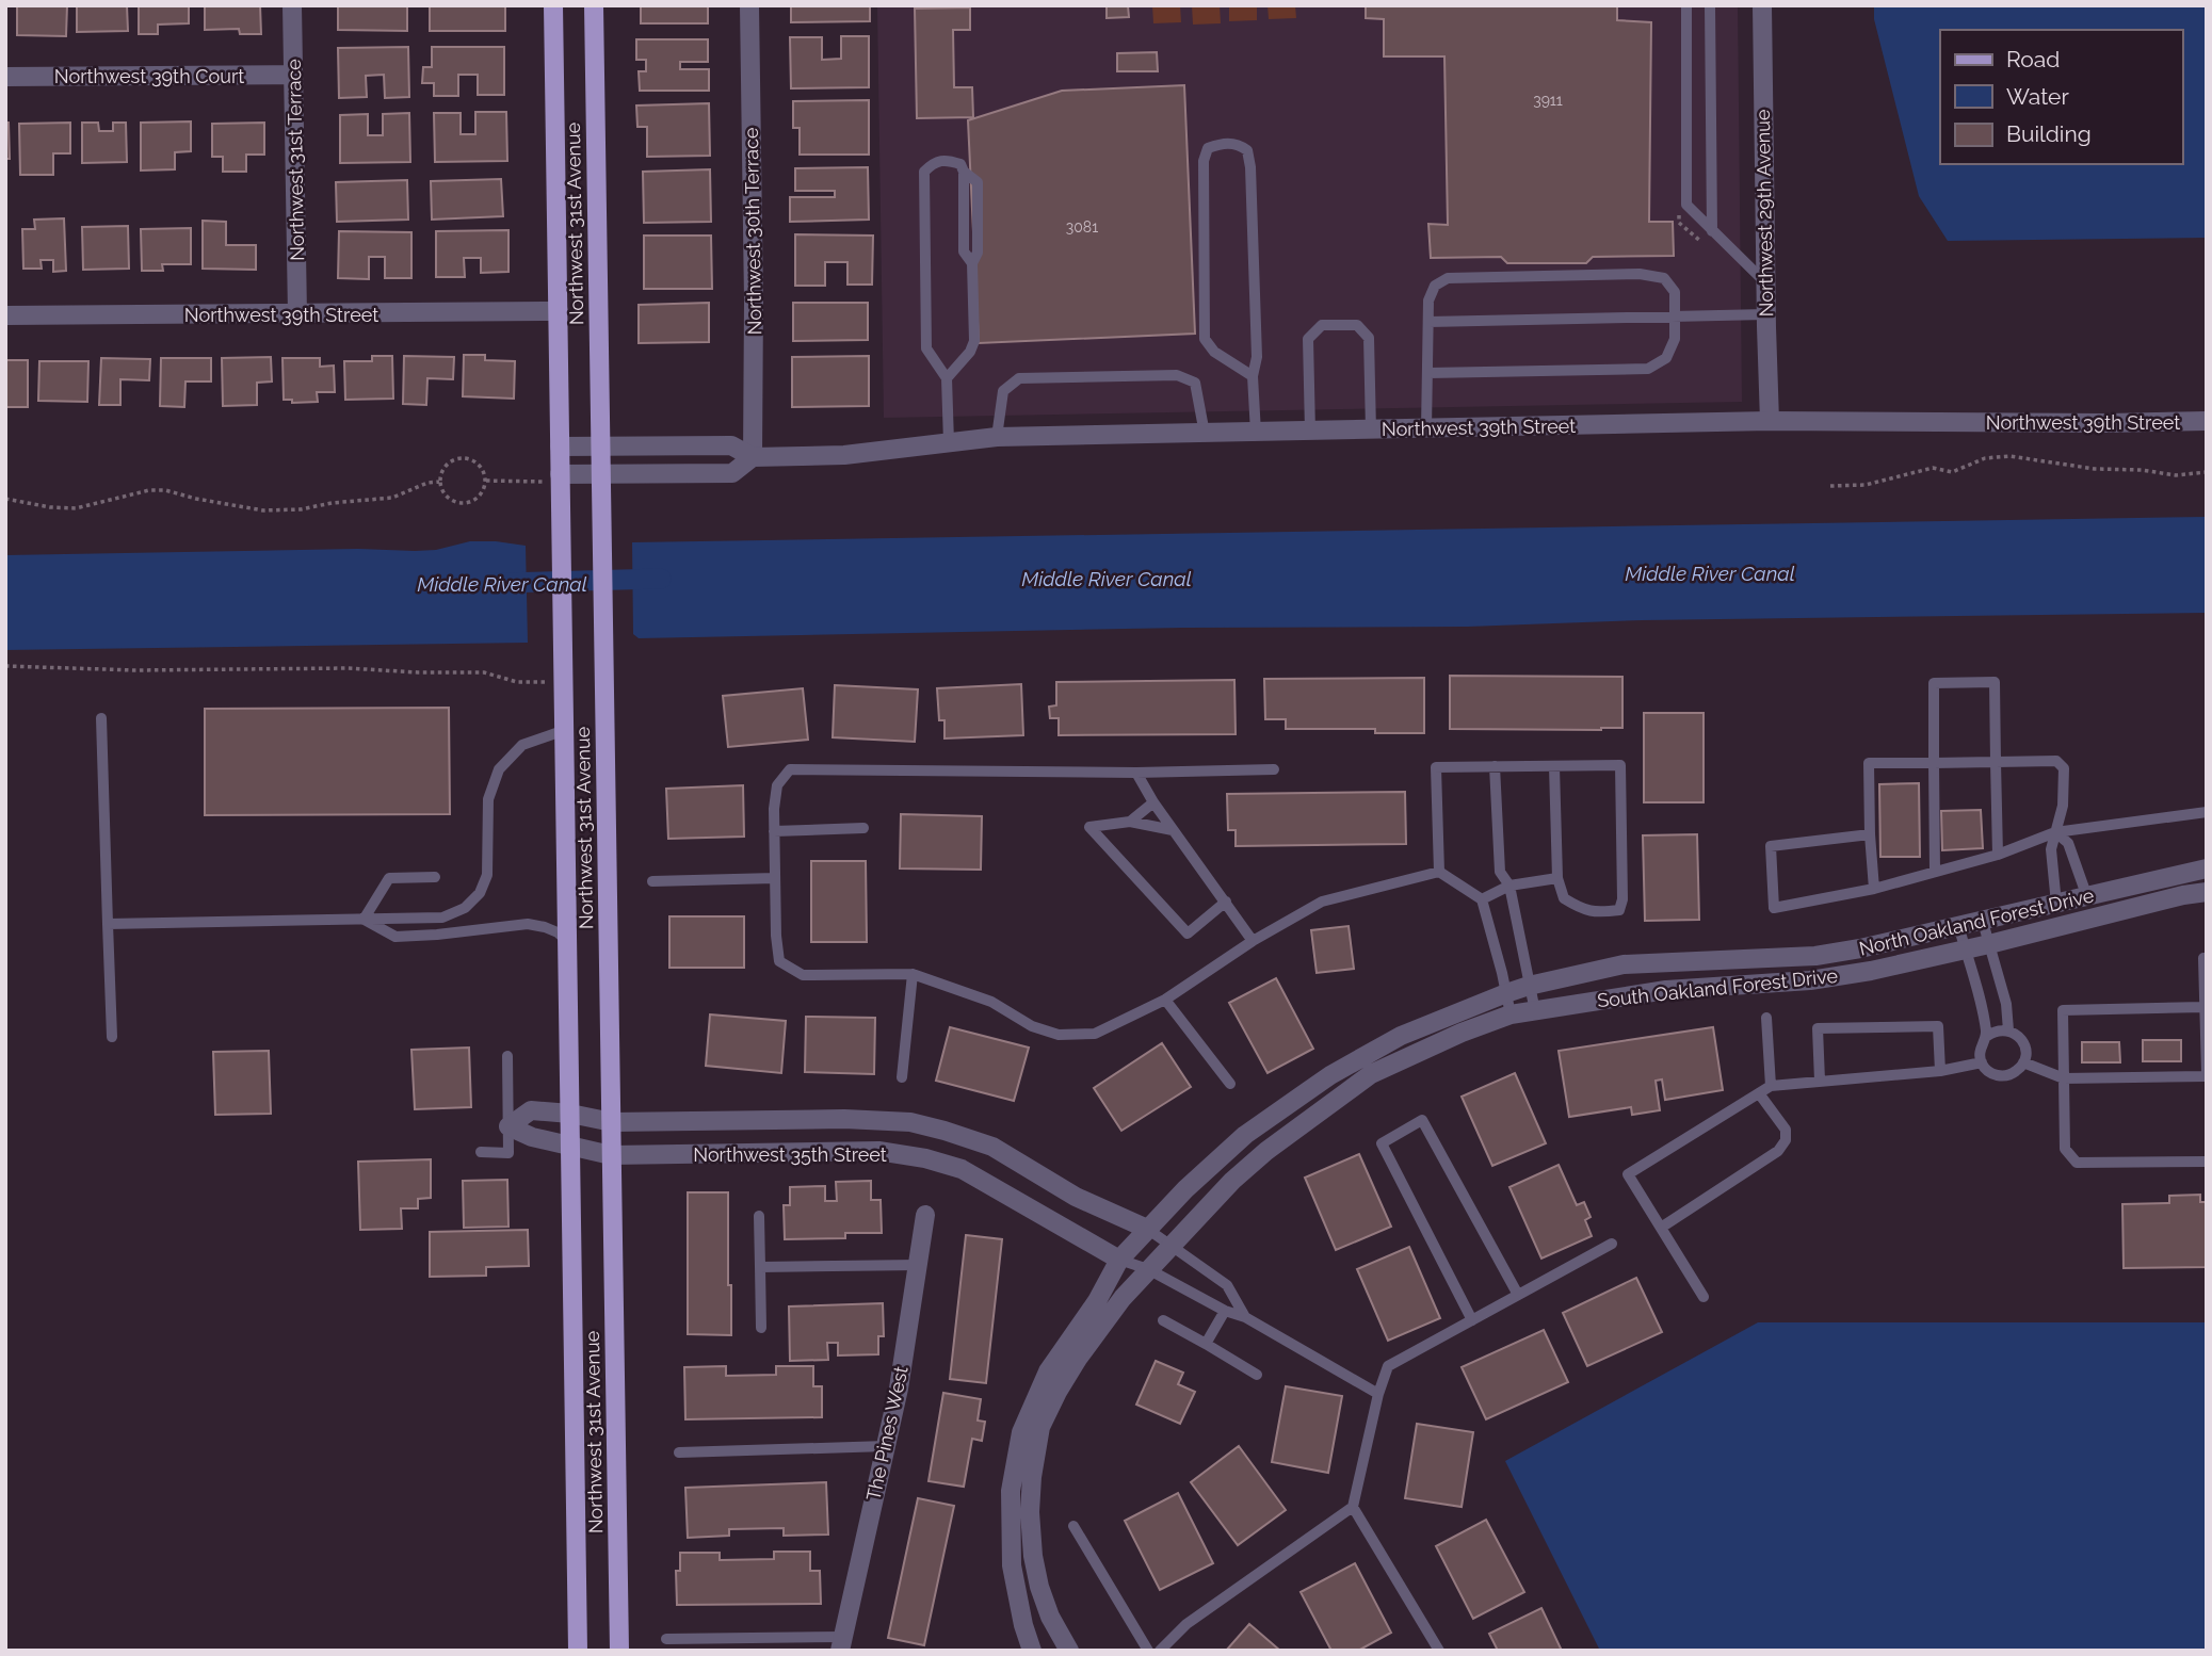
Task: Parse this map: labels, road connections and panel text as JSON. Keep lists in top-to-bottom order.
{
  "streets": {
    "main road": ["Northwest 31st Avenue"],
    "street": [
      "Northwest 39th Court",
      "Northwest 31st Terrace",
      "Northwest 29th Avenue",
      "Northwest 30th Terrace",
      "Northwest 39th Street",
      "North Oakland Forest Drive",
      "South Oakland Forest Drive",
      "Northwest 35th Street",
      "The Pines West"
    ]
  },
  "crossings": [
    ["Northwest 39th Court", "Northwest 31st Terrace"],
    ["Northwest 31st Terrace", "Northwest 39th Street"],
    ["Northwest 29th Avenue", "Northwest 39th Street"],
    ["Northwest 31st Avenue", "Northwest 39th Street"],
    ["Northwest 31st Avenue", "Northwest 35th Street"],
    ["Northwest 30th Terrace", "Northwest 39th Street"],
    ["North Oakland Forest Drive", "Northwest 35th Street"]
  ],
  "water": ["Middle River Canal"],
  "house_numbers": ["3911", "3081"],
  "legend": ["Road", "Water", "Building"]
}
